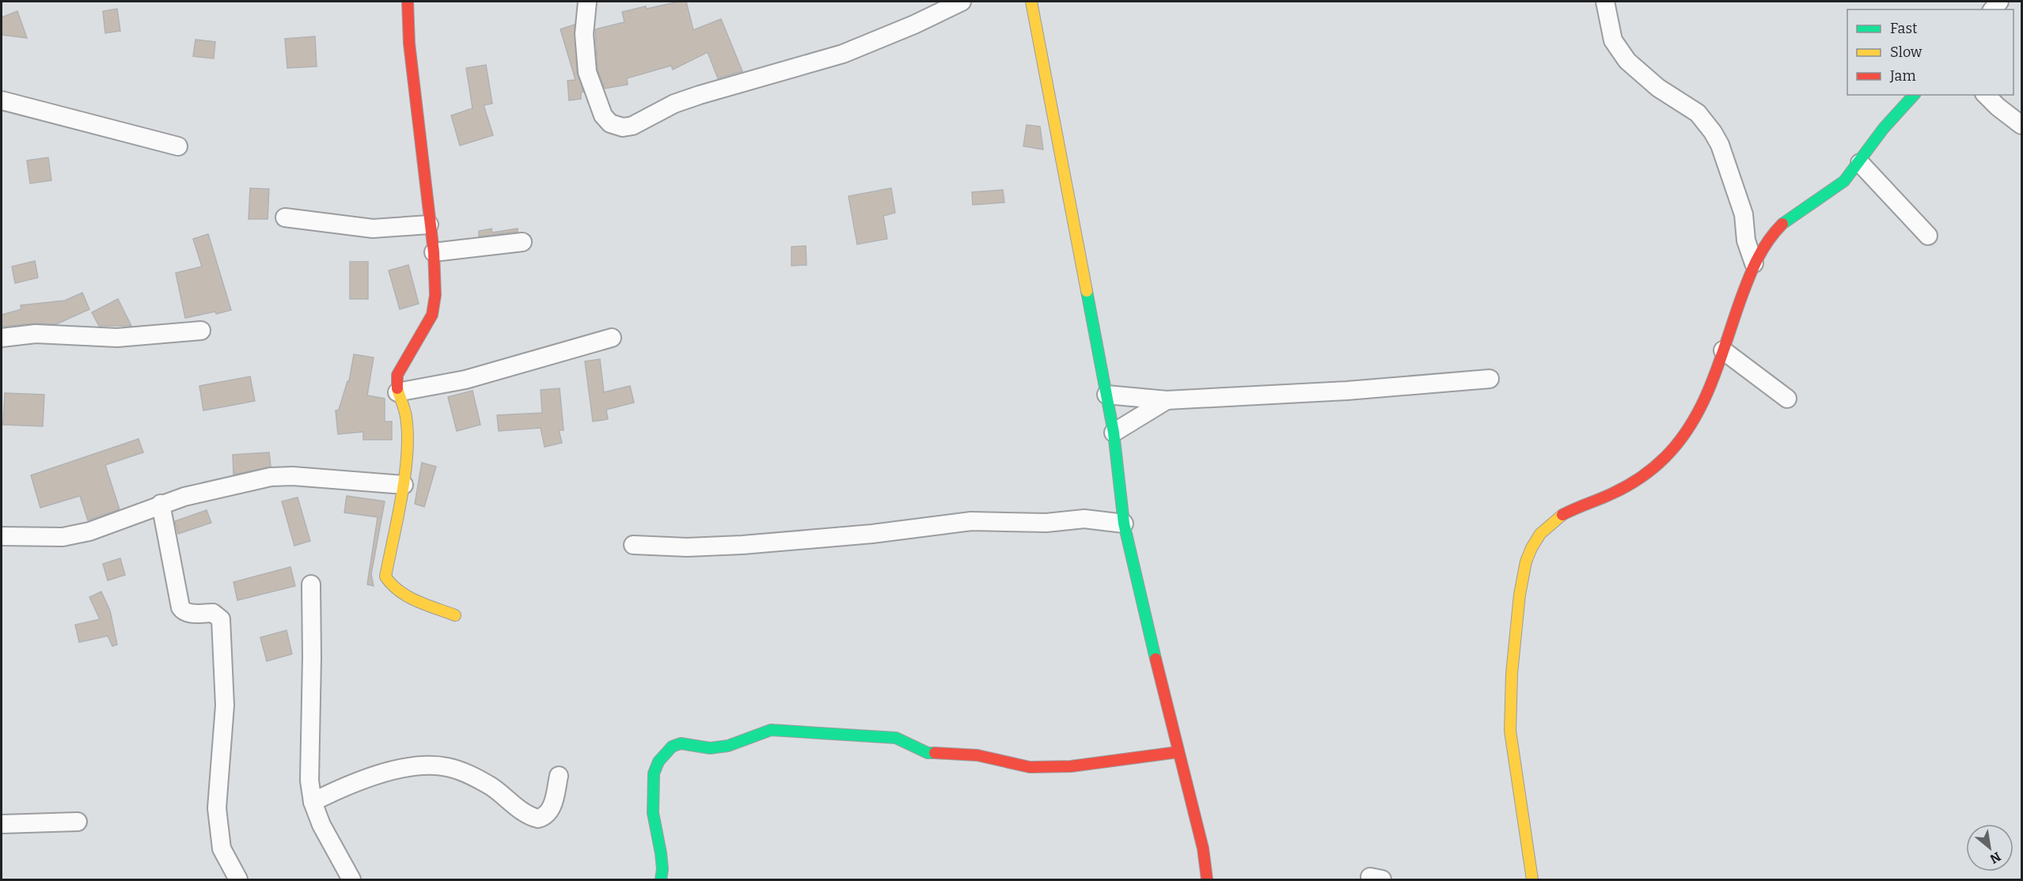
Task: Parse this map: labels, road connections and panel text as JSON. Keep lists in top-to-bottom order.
{
  "legend": ["Fast", "Slow", "Jam"],
  "north": "bottom right"
}
